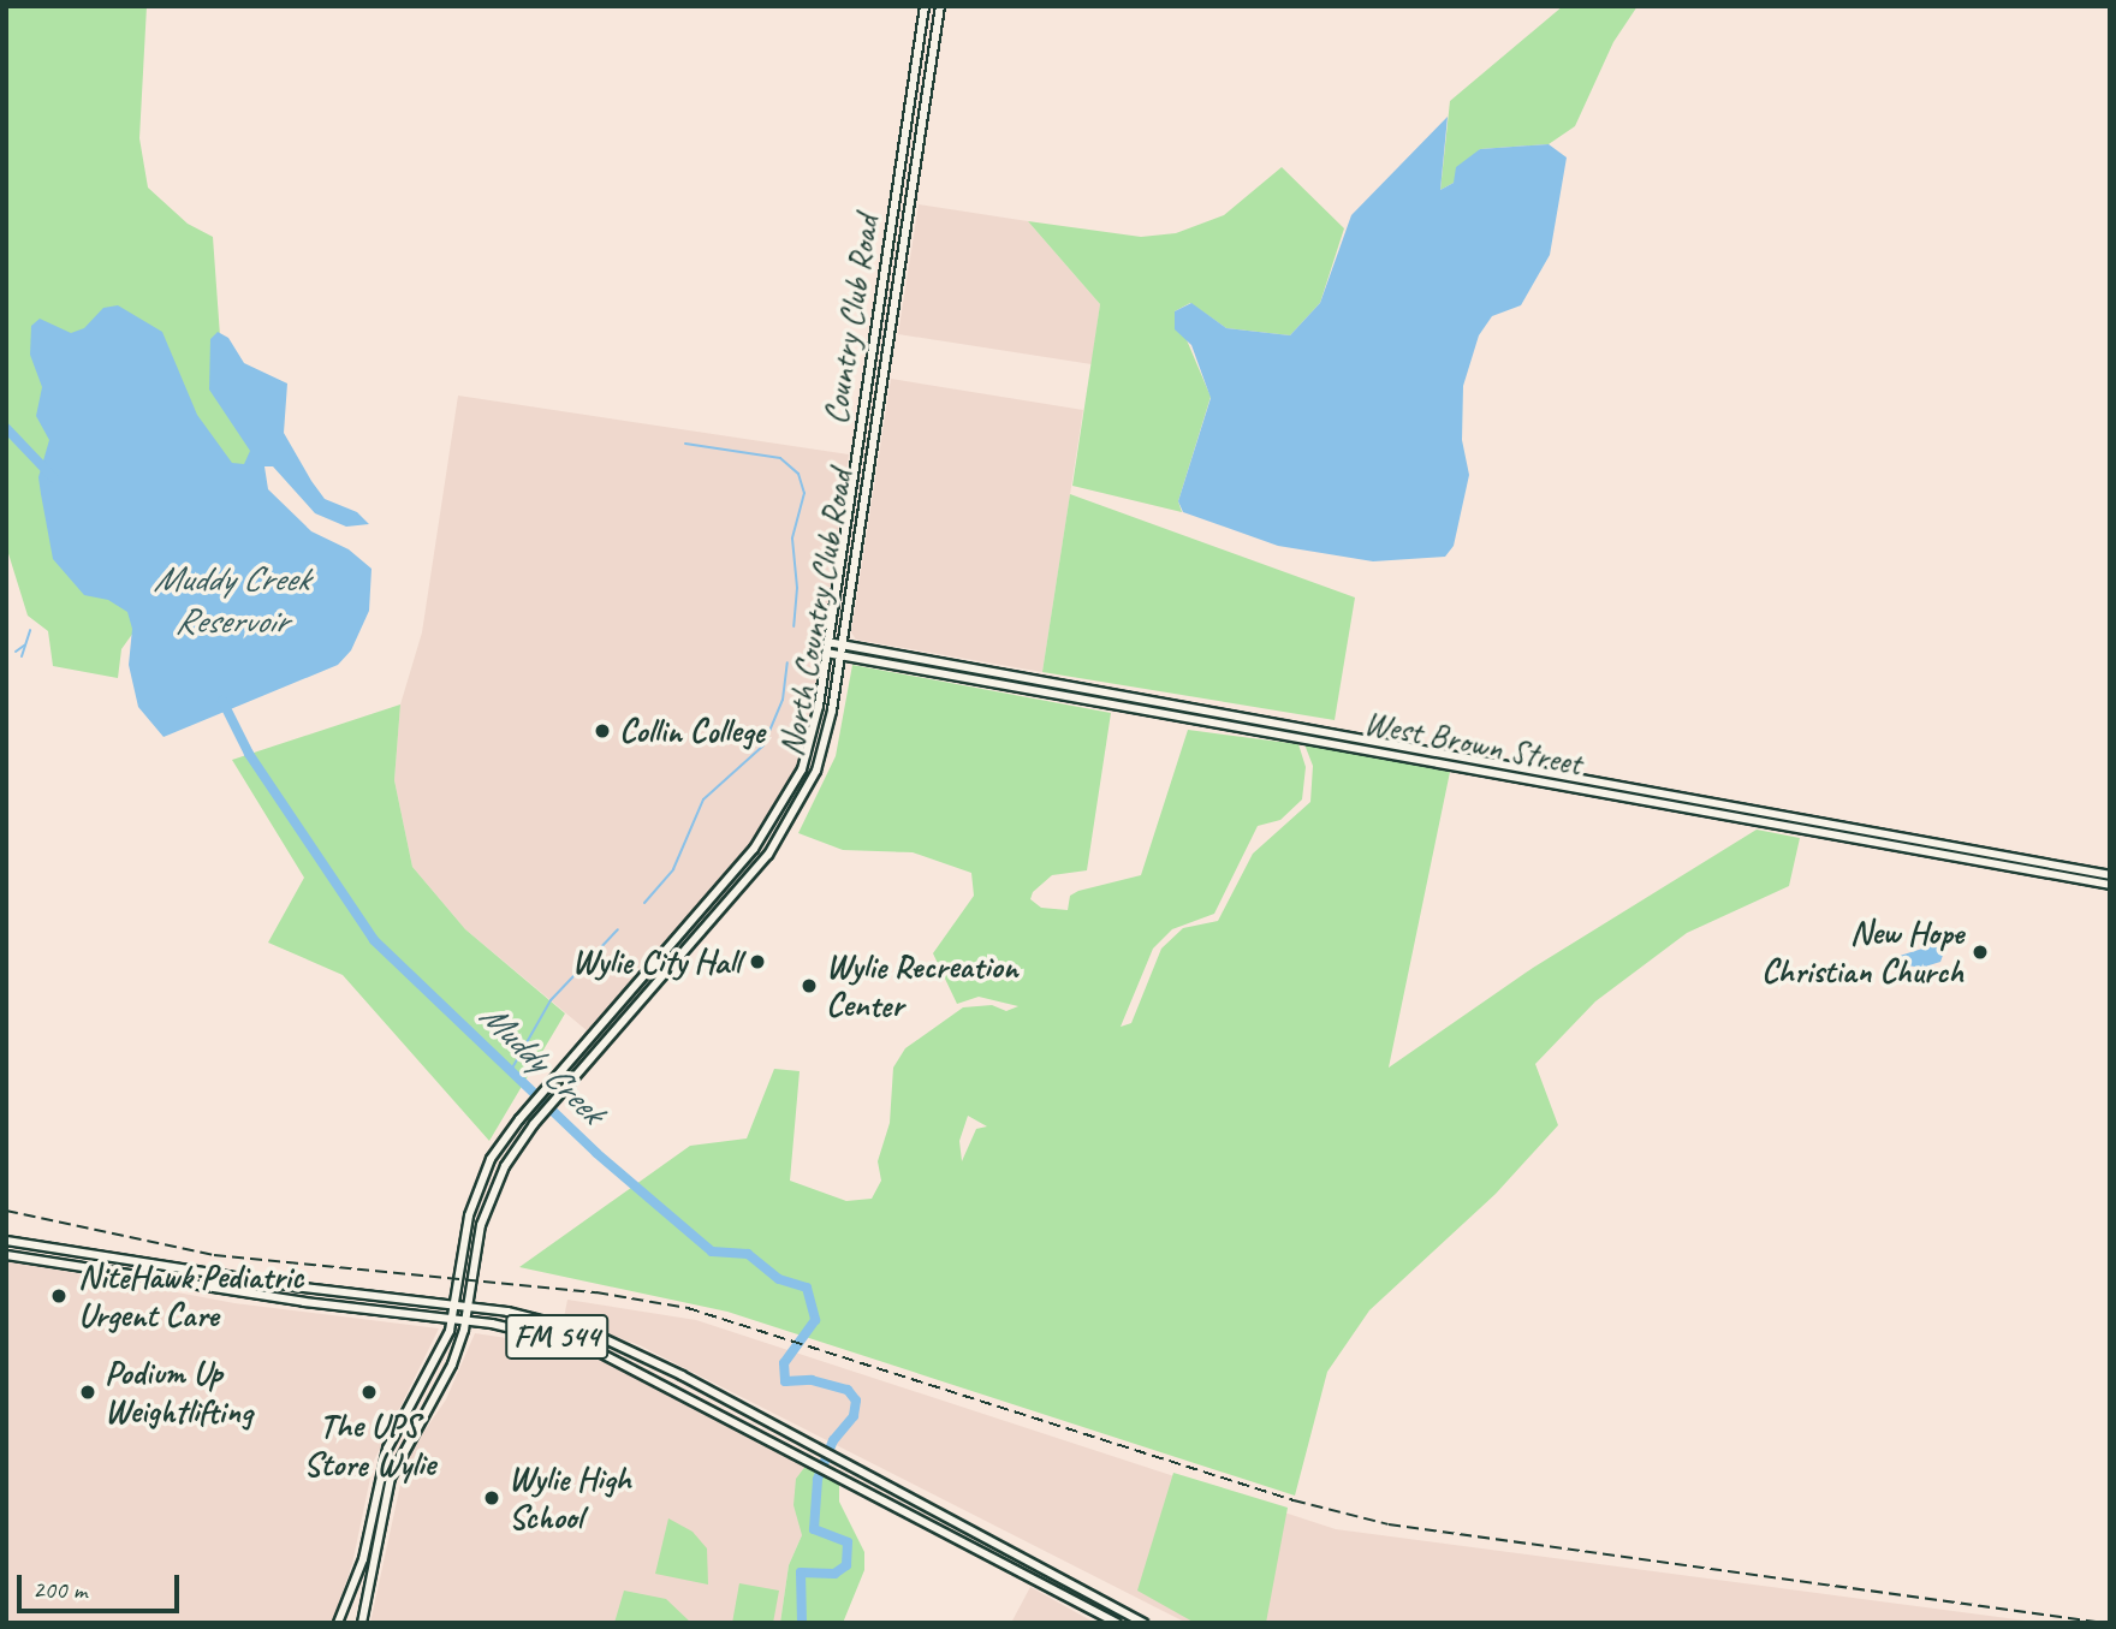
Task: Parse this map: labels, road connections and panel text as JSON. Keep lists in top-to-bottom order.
{
  "streets": {
    "main road": [
      "Country Club Road",
      "North Country Club Road",
      "West Brown Street",
      "FM 544"
    ]
  },
  "crossings": [
    ["Country Club Road", "North Country Club Road"],
    ["Country Club Road", "West Brown Street"],
    ["North Country Club Road", "West Brown Street"],
    ["North Country Club Road", "FM 544"]
  ],
  "water": ["Muddy Creek Reservoir", "Muddy Creek"],
  "places": [
    "Collin College",
    "New Hope Christian Church",
    "Wylie City Hall",
    "Wylie Recreation Center",
    "NiteHawk Pediatric Urgent Care",
    "Podium Up Weightlifting",
    "The UPS Store Wylie",
    "Wylie High School"
  ],
  "scale_bar": "200 m"
}
